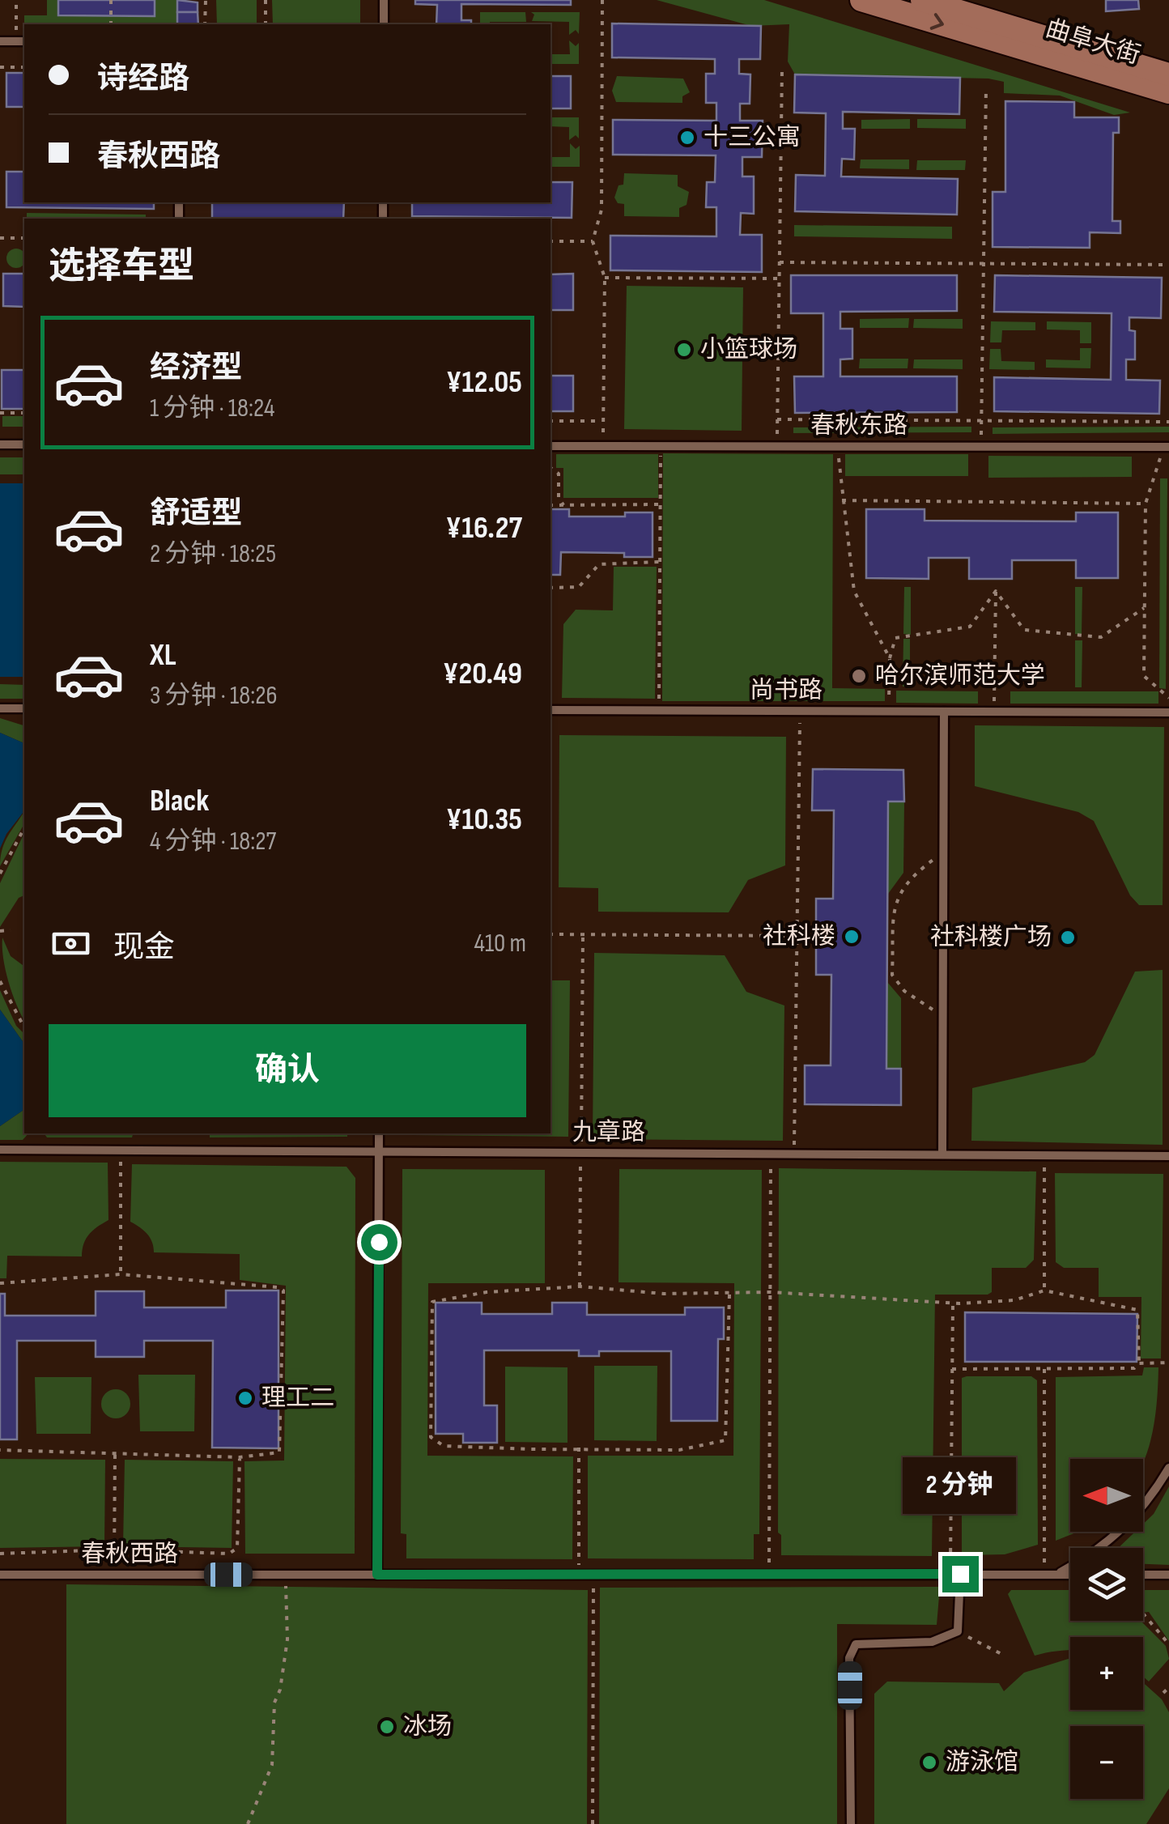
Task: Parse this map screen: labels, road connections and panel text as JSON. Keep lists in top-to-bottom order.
{
  "streets": {
    "street": ["曲阜大街"],
    "lane": [
      "春秋东路",
      "尚书路",
      "九章路",
      "春秋西路"
    ]
  },
  "places": [
    "十三公寓",
    "小篮球场",
    "哈尔滨师范大学",
    "社科楼",
    "社科楼广场",
    "理工二",
    "冰场",
    "游泳馆"
  ],
  "north": "left",
  "page": {
    "banner": ["诗经路", "春秋西路"],
    "heading": "选择车型",
    "list": [
      {
        "name": "经济型",
        "note": "1 分钟 · 18:24",
        "value": "¥12.05"
      },
      {
        "name": "舒适型",
        "note": "2 分钟 · 18:25",
        "value": "¥16.27"
      },
      {
        "name": "XL",
        "note": "3 分钟 · 18:26",
        "value": "¥20.49"
      },
      {
        "name": "Black",
        "note": "4 分钟 · 18:27",
        "value": "¥10.35"
      }
    ],
    "pay": ["现金", "410 m"],
    "buttons": "确认",
    "bubble": "2 分钟",
    "map_buttons": ["+", "−"]
  }
}
